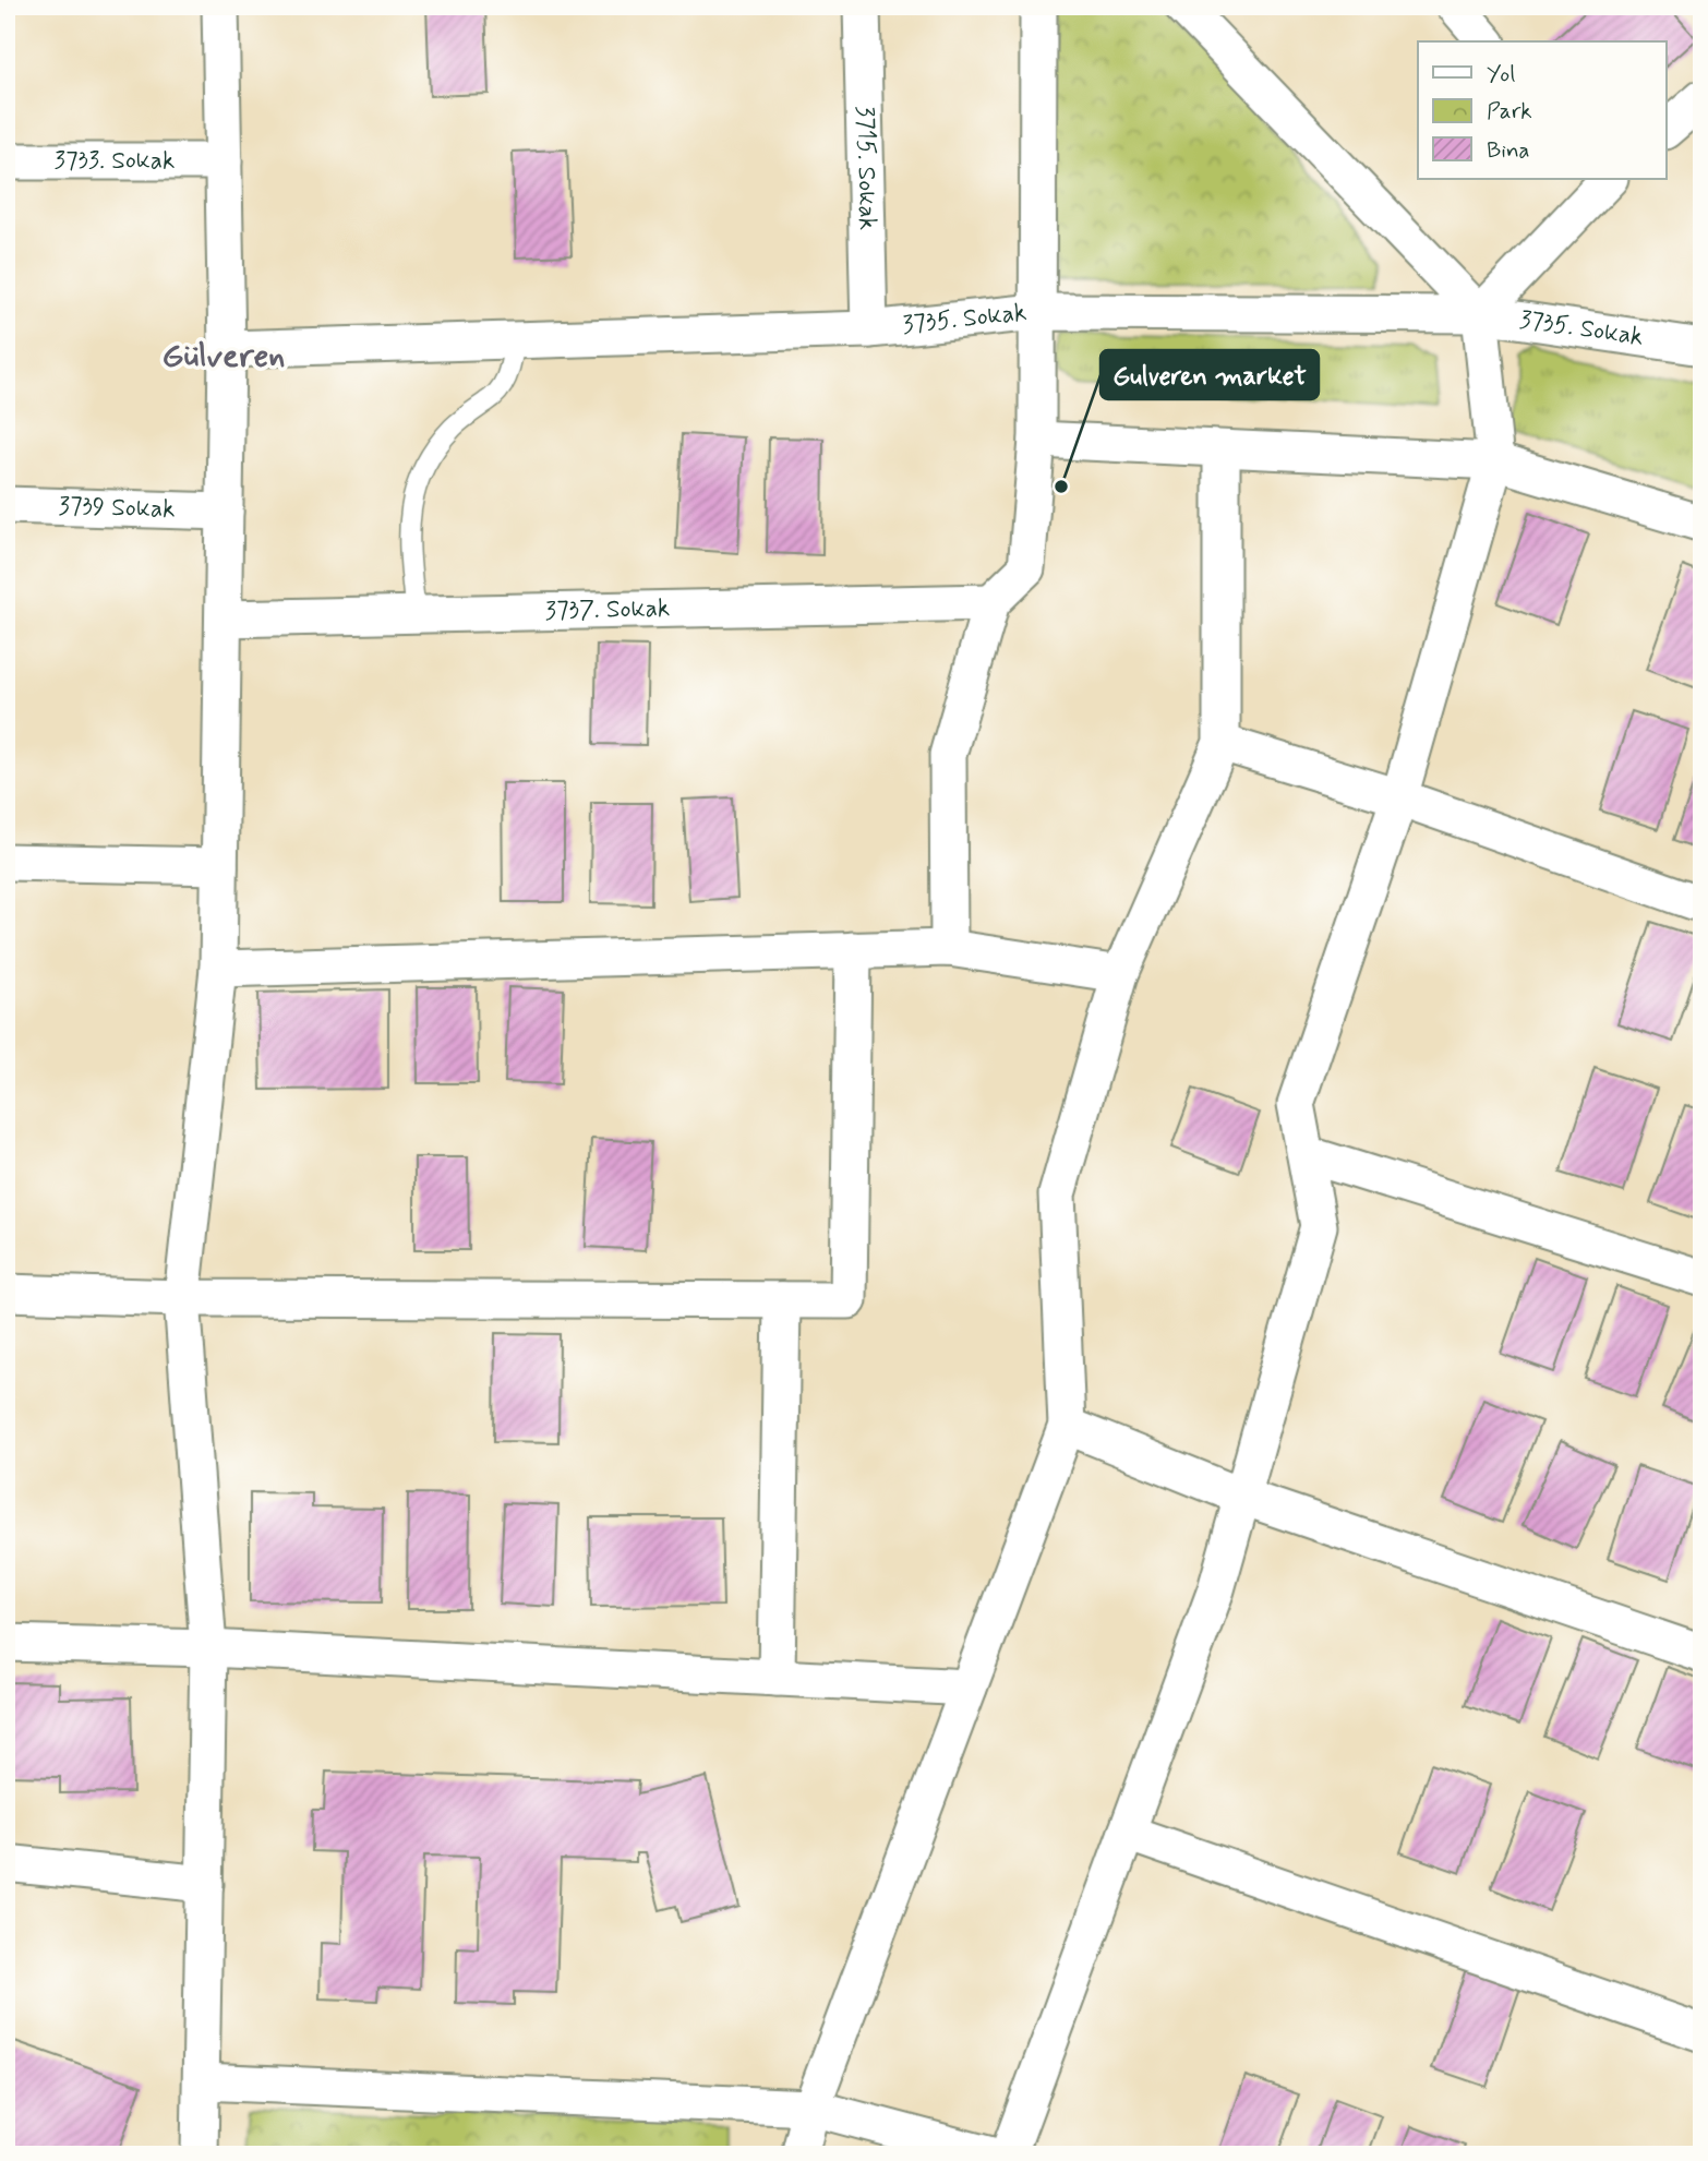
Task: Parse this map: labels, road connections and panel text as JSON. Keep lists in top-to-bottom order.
{
  "streets": {
    "street": [
      "3733. Sokak",
      "3715. Sokak",
      "3735. Sokak",
      "3739 Sokak",
      "3737. Sokak"
    ]
  },
  "crossings": [
    ["3715. Sokak", "3735. Sokak"]
  ],
  "districts": ["Gülveren"],
  "places": ["Gulveren market"],
  "legend": ["Yol", "Park", "Bina"]
}
